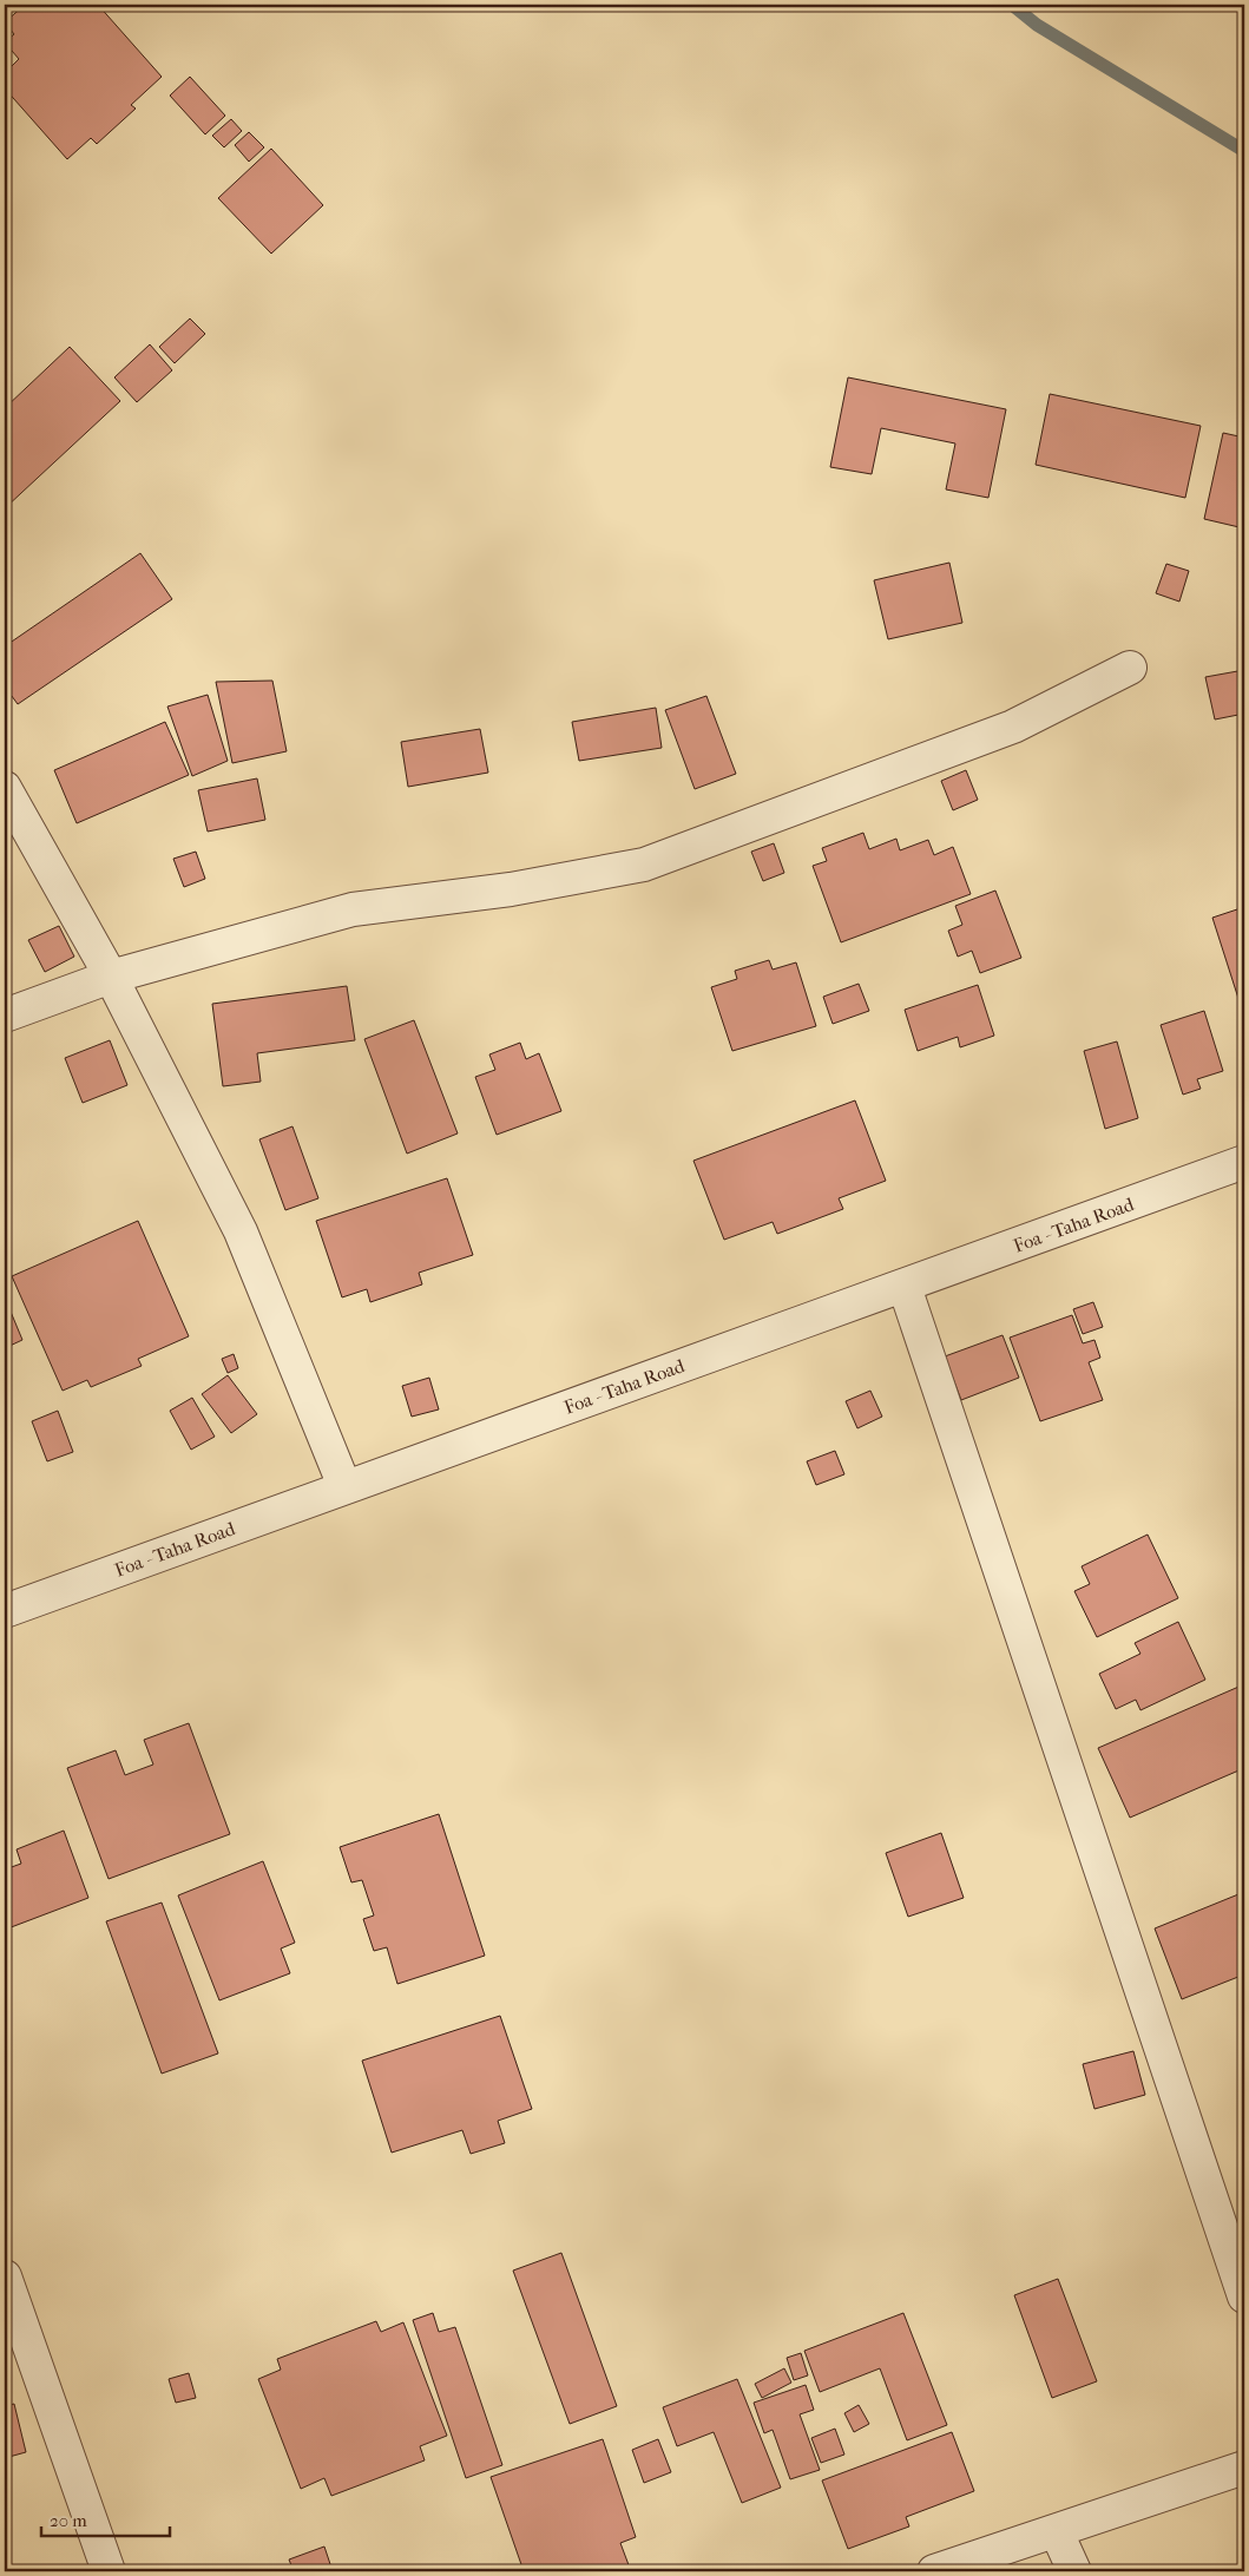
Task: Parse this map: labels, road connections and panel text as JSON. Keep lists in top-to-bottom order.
{
  "streets": {
    "street": ["Foa - Taha Road"]
  },
  "scale_bar": "20 m"
}
